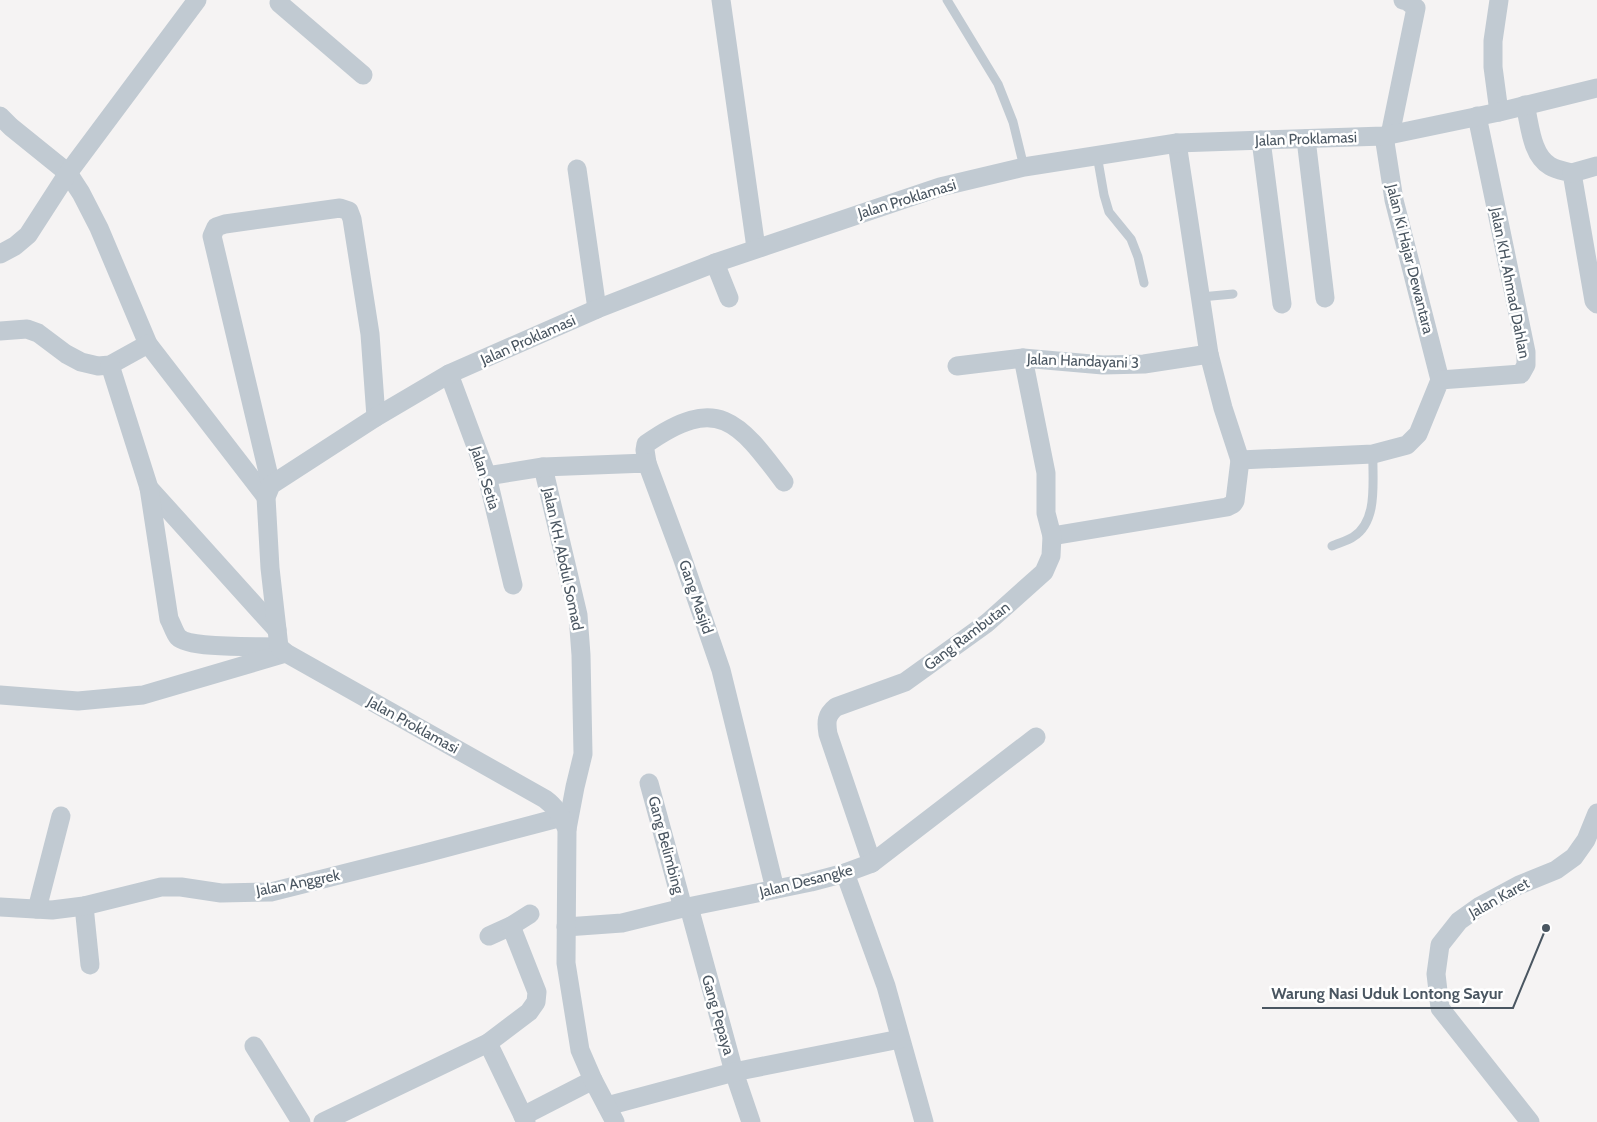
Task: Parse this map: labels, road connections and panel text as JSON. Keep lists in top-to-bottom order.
{
  "streets": {
    "street": [
      "Jalan Proklamasi",
      "Jalan Ki Hajar Dewantara",
      "Jalan KH. Ahmad Dahlan",
      "Jalan Handayani 3",
      "Jalan Setia",
      "Jalan KH. Abdul Somad",
      "Gang Masjid",
      "Gang Rambutan",
      "Gang Belimbing",
      "Jalan Desangke",
      "Jalan Anggrek",
      "Jalan Karet",
      "Gang Pepaya"
    ]
  },
  "crossings": [
    ["Jalan Proklamasi", "Jalan Ki Hajar Dewantara"],
    ["Jalan Proklamasi", "Jalan KH. Ahmad Dahlan"],
    ["Jalan Proklamasi", "Jalan Setia"],
    ["Jalan Proklamasi", "Jalan KH. Abdul Somad"],
    ["Jalan Proklamasi", "Jalan Anggrek"],
    ["Jalan Ki Hajar Dewantara", "Jalan KH. Ahmad Dahlan"],
    ["Jalan Handayani 3", "Gang Rambutan"],
    ["Jalan KH. Abdul Somad", "Jalan Anggrek"],
    ["Gang Masjid", "Jalan Desangke"],
    ["Gang Rambutan", "Jalan Desangke"],
    ["Gang Belimbing", "Jalan Desangke"],
    ["Gang Belimbing", "Gang Pepaya"],
    ["Jalan Desangke", "Gang Pepaya"]
  ],
  "places": ["Warung Nasi Uduk Lontong Sayur"]
}
